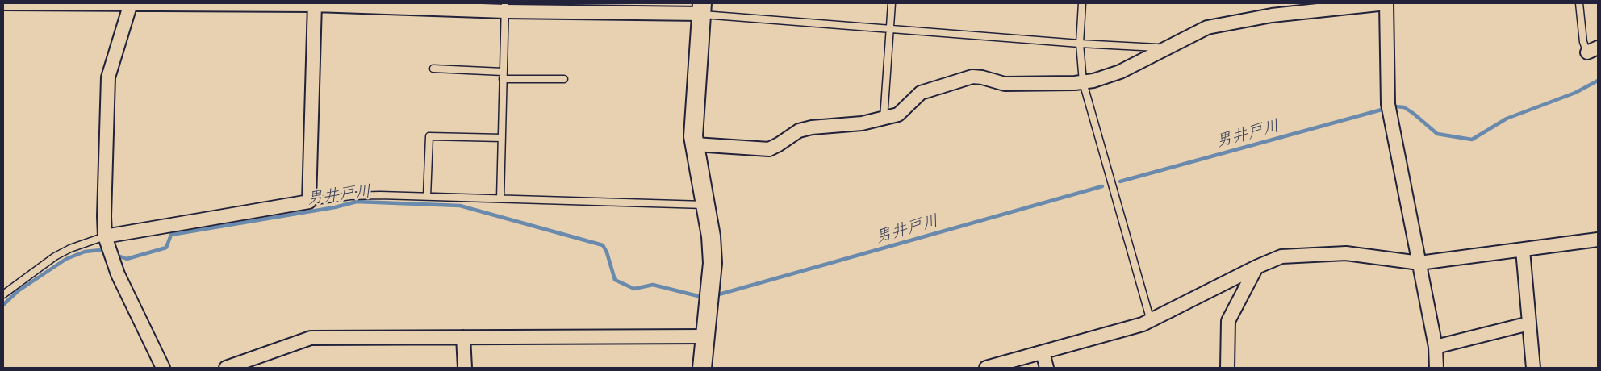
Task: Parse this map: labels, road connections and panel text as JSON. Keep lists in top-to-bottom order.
{
  "water": ["男井戸川"]
}
